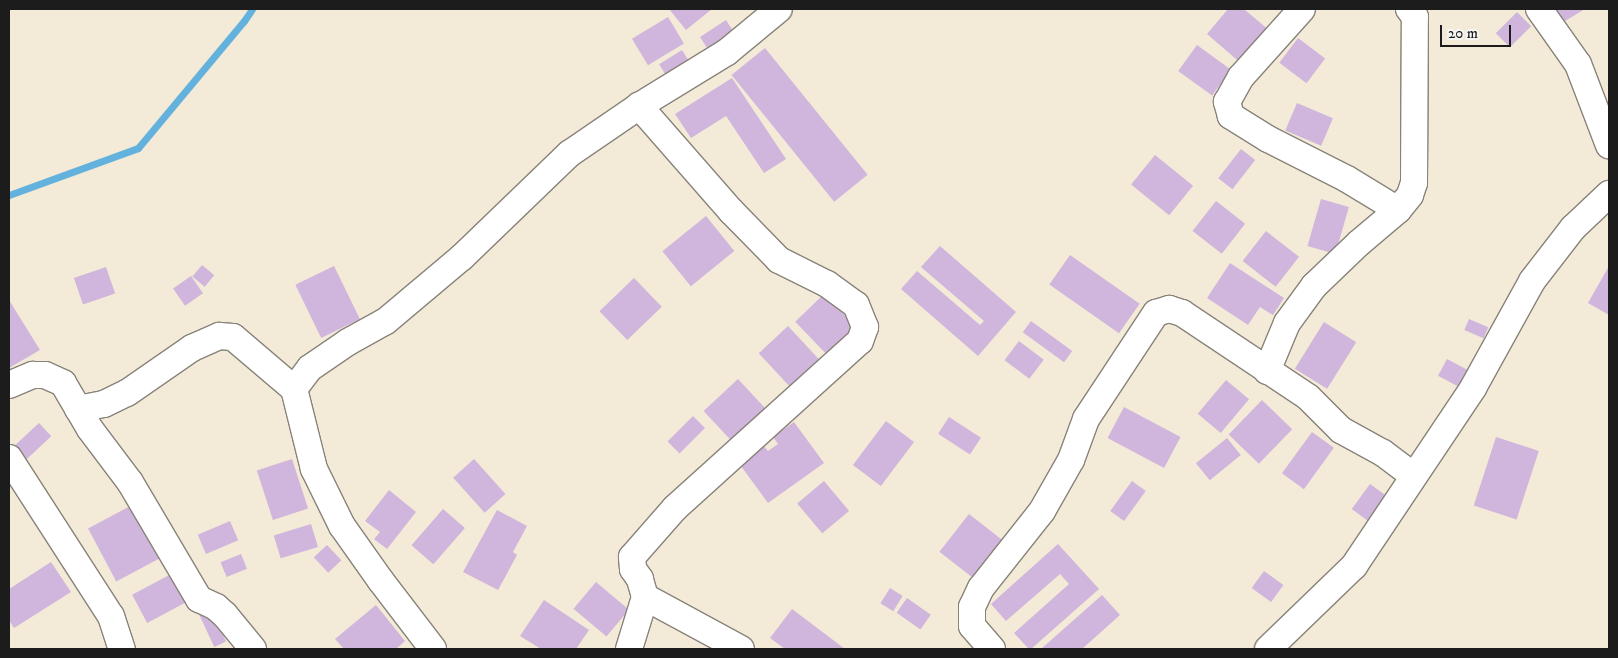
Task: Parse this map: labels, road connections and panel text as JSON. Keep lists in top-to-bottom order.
{
  "scale_bar": "20 m"
}
